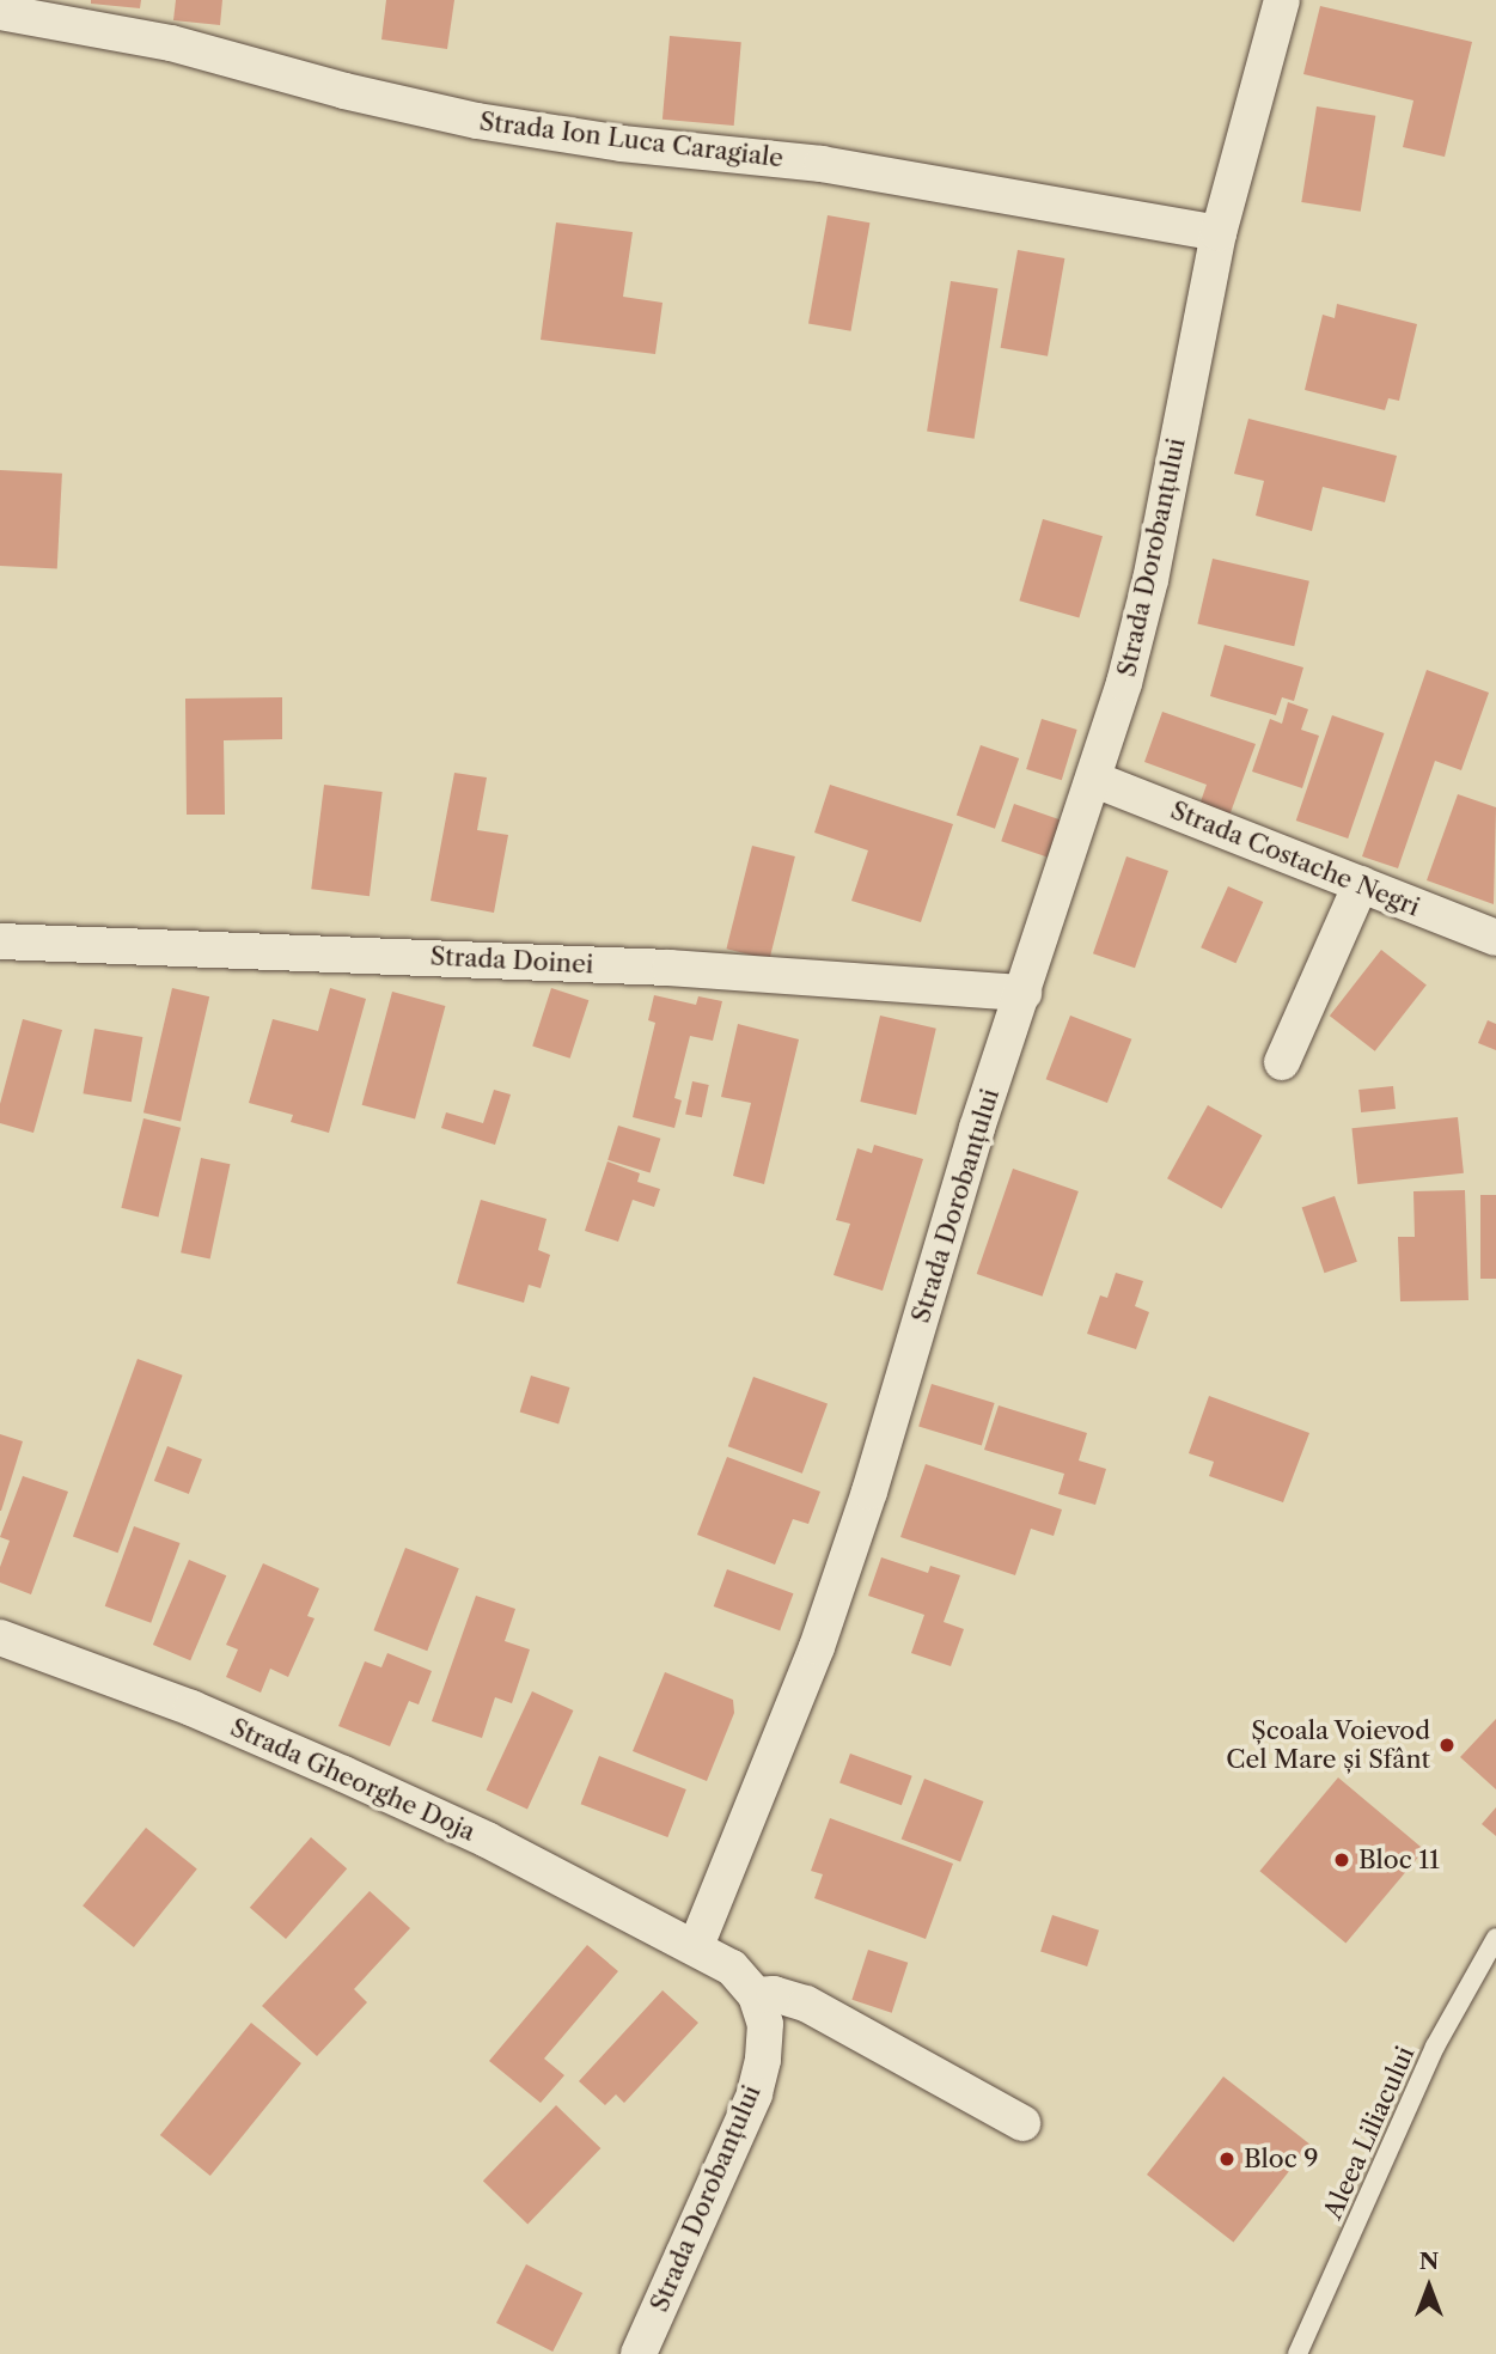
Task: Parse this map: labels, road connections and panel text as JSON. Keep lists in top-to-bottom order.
{
  "streets": {
    "street": [
      "Strada Ion Luca Caragiale",
      "Strada Dorobanțului",
      "Strada Costache Negri",
      "Strada Doinei",
      "Strada Gheorghe Doja"
    ],
    "lane": ["Aleea Liliacului"]
  },
  "crossings": [
    ["Strada Ion Luca Caragiale", "Strada Dorobanțului"],
    ["Strada Dorobanțului", "Strada Costache Negri"],
    ["Strada Dorobanțului", "Strada Doinei"],
    ["Strada Dorobanțului", "Strada Gheorghe Doja"]
  ],
  "places": ["Școala Voievod Cel Mare și Sfânt", "Bloc 11", "Bloc 9"],
  "north": "top"
}
